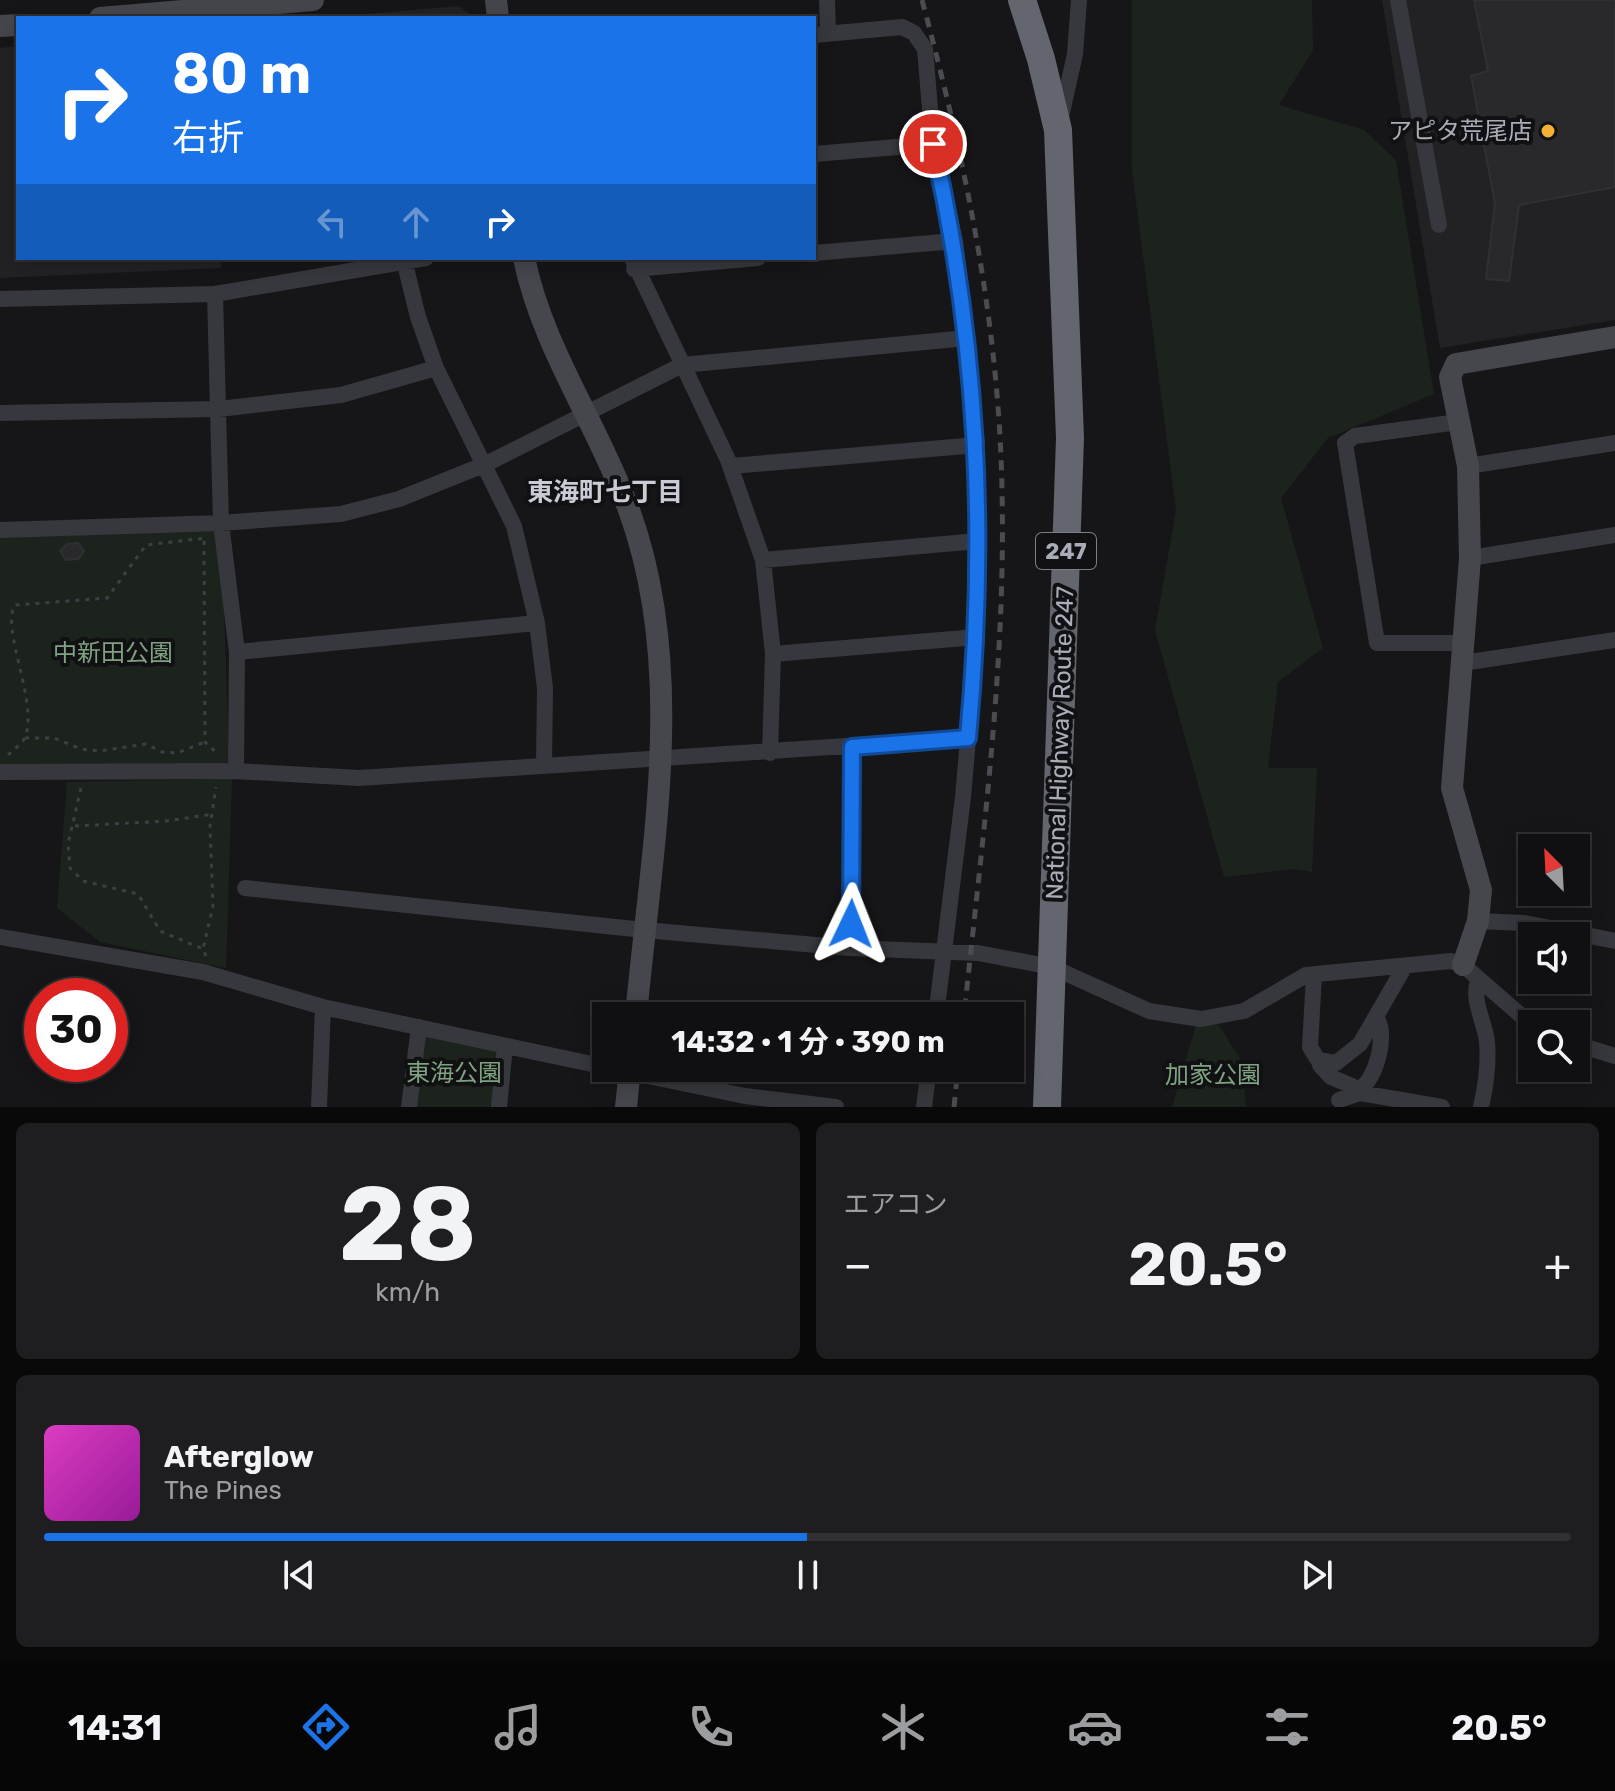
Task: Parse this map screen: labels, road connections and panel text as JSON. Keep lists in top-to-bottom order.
{
  "streets": {
    "highway": ["247", "National Highway Route 247"]
  },
  "districts": ["東海町七丁目"],
  "parks": ["中新田公園", "東海公園", "加家公園"],
  "places": ["アピタ荒尾店"],
  "north": "top left",
  "page": {
    "turn": ["80 m", "右折"],
    "limit": "30",
    "trip": "14:32 · 1 分 · 390 m",
    "tile": [
      ["28", "km/h"],
      "エアコン"
    ],
    "heat": ["−", "20.5°", "+"],
    "song": ["Afterglow", "The Pines"],
    "tabs": ["14:31", "20.5°"]
  }
}
